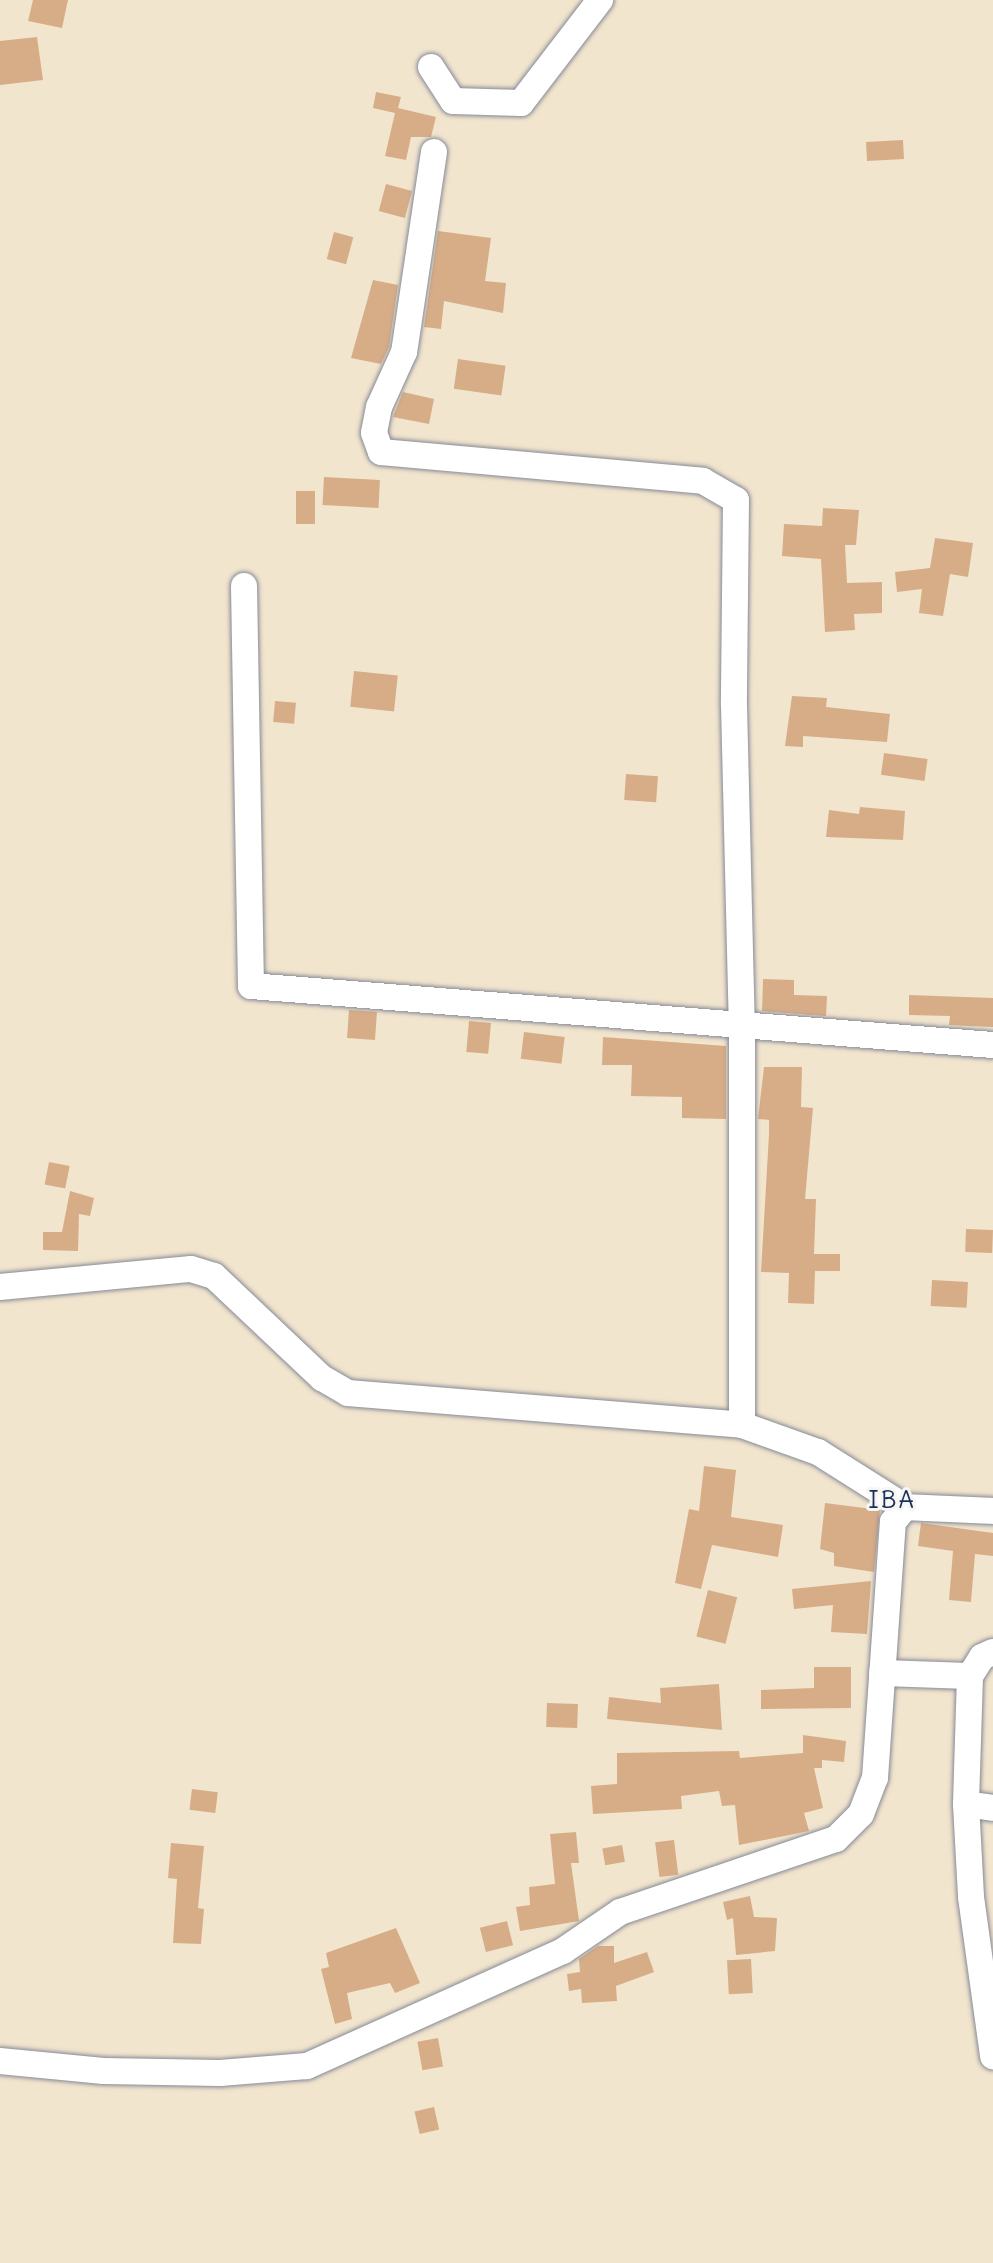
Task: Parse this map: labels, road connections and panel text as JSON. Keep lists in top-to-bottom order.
{
  "districts": ["IBA"]
}
